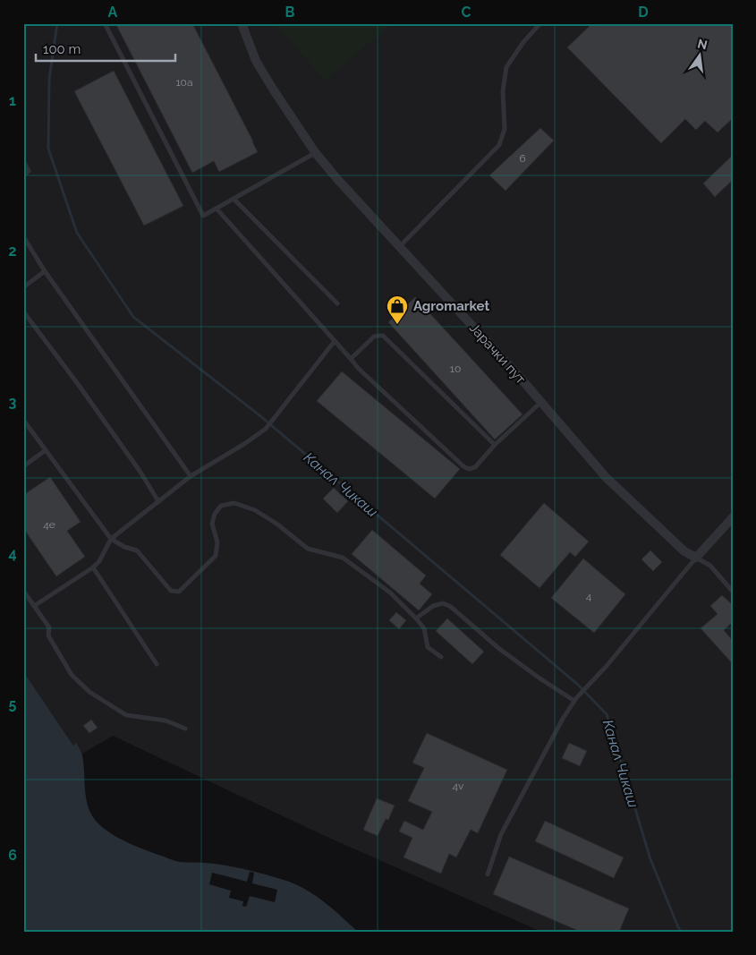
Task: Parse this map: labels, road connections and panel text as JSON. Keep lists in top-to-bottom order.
{
  "streets": {
    "street": ["Јарачки пут"]
  },
  "water": ["Канал Чикаш"],
  "places": {
    "shop": ["Agromarket"]
  },
  "house_numbers": [
    "10a",
    "6",
    "10",
    "4e",
    "4",
    "4v"
  ],
  "scale_bar": "100 m",
  "north": "top",
  "grid": {
    "columns": [
      "A",
      "B",
      "C",
      "D"
    ],
    "rows": [
      "1",
      "2",
      "3",
      "4",
      "5",
      "6"
    ]
  }
}
